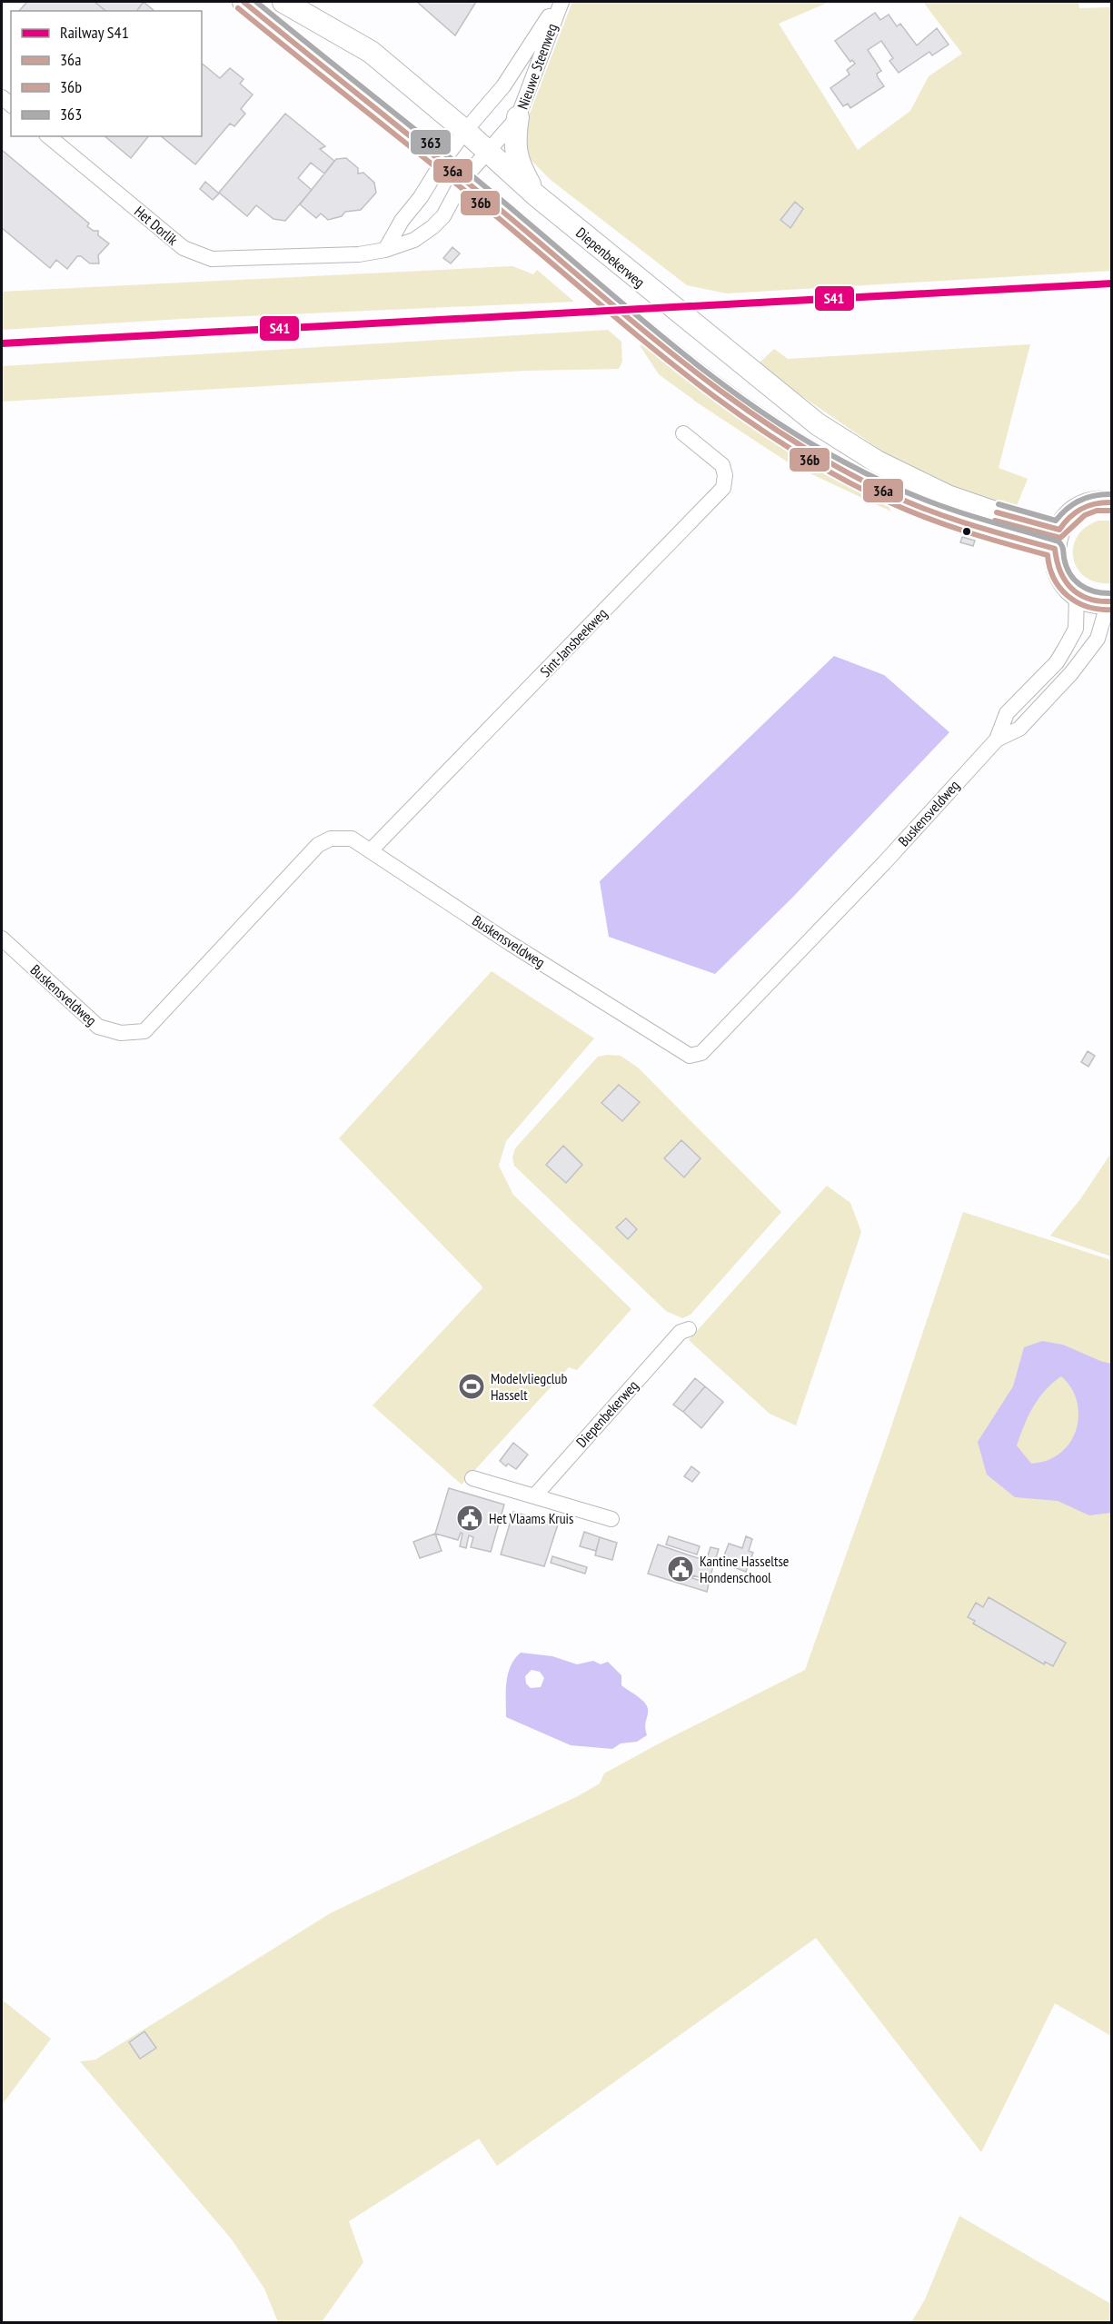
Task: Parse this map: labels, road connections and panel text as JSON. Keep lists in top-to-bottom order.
{
  "streets": {
    "main road": ["Diepenbekerweg"],
    "street": [
      "Nieuwe Steenweg",
      "Het Dorlik",
      "Sint-Jansbeekweg",
      "Buskensveldweg"
    ]
  },
  "crossings": [
    ["Nieuwe Steenweg", "Het Dorlik"],
    ["Nieuwe Steenweg", "Diepenbekerweg"],
    ["Het Dorlik", "Diepenbekerweg"],
    ["Sint-Jansbeekweg", "Buskensveldweg"]
  ],
  "places": {
    "sports": ["Modelvliegclub Hasselt"],
    "public building": ["Het Vlaams Kruis", "Kantine Hasseltse Hondenschool"]
  },
  "lines": [
    "transit line 36a",
    "transit line 363",
    "transit line 36b",
    "rail line S41"
  ],
  "legend": [
    "Railway S41",
    "36a",
    "36b",
    "363"
  ]
}
